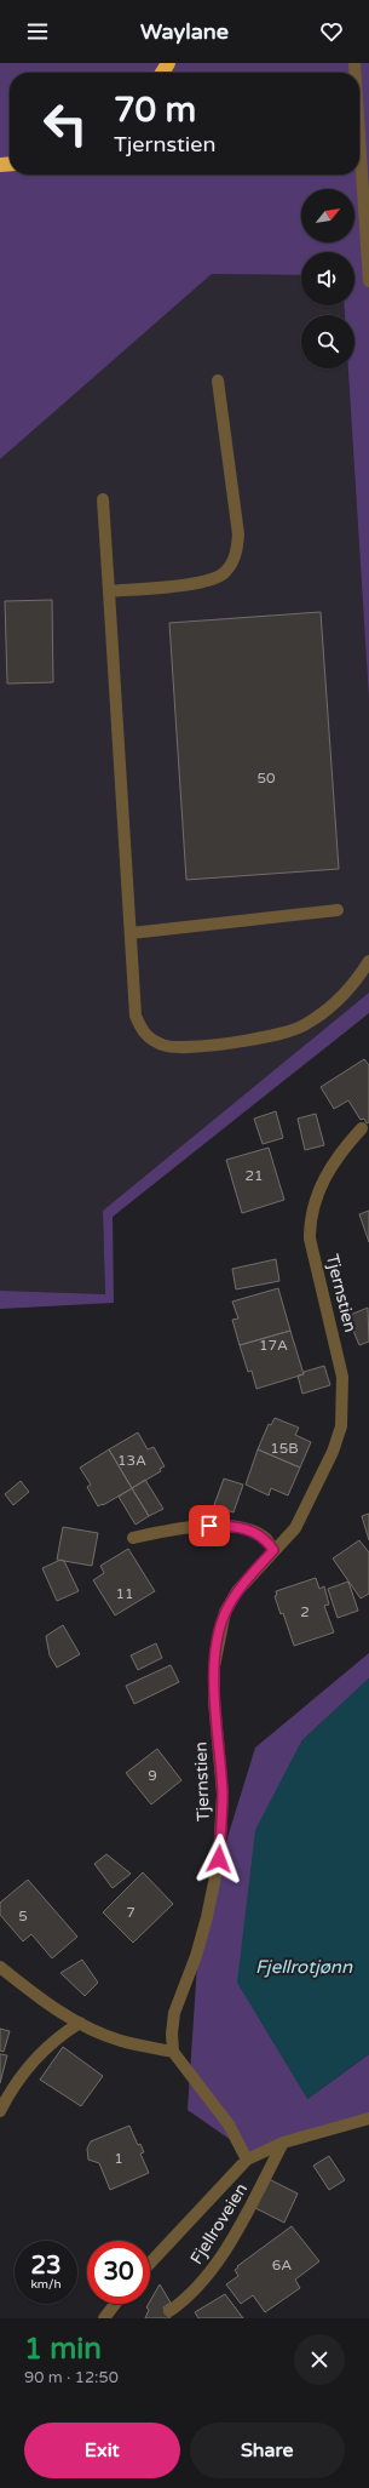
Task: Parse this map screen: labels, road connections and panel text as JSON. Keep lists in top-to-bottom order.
{
  "streets": {
    "street": ["Tjernstien", "Fjellroveien"]
  },
  "water": ["Fjellrotjønn"],
  "house_numbers": [
    "50",
    "21",
    "17A",
    "15B",
    "13A",
    "11",
    "2",
    "9",
    "7",
    "5",
    "1",
    "6A"
  ],
  "north": "top right",
  "page": {
    "header": "Waylane",
    "turn": ["70 m", "Tjernstien"],
    "speed": "23 km/h",
    "limit": "30",
    "heading": ["1 min", "90 m · 12:50"],
    "buttons": ["Exit", "Share"]
  }
}
